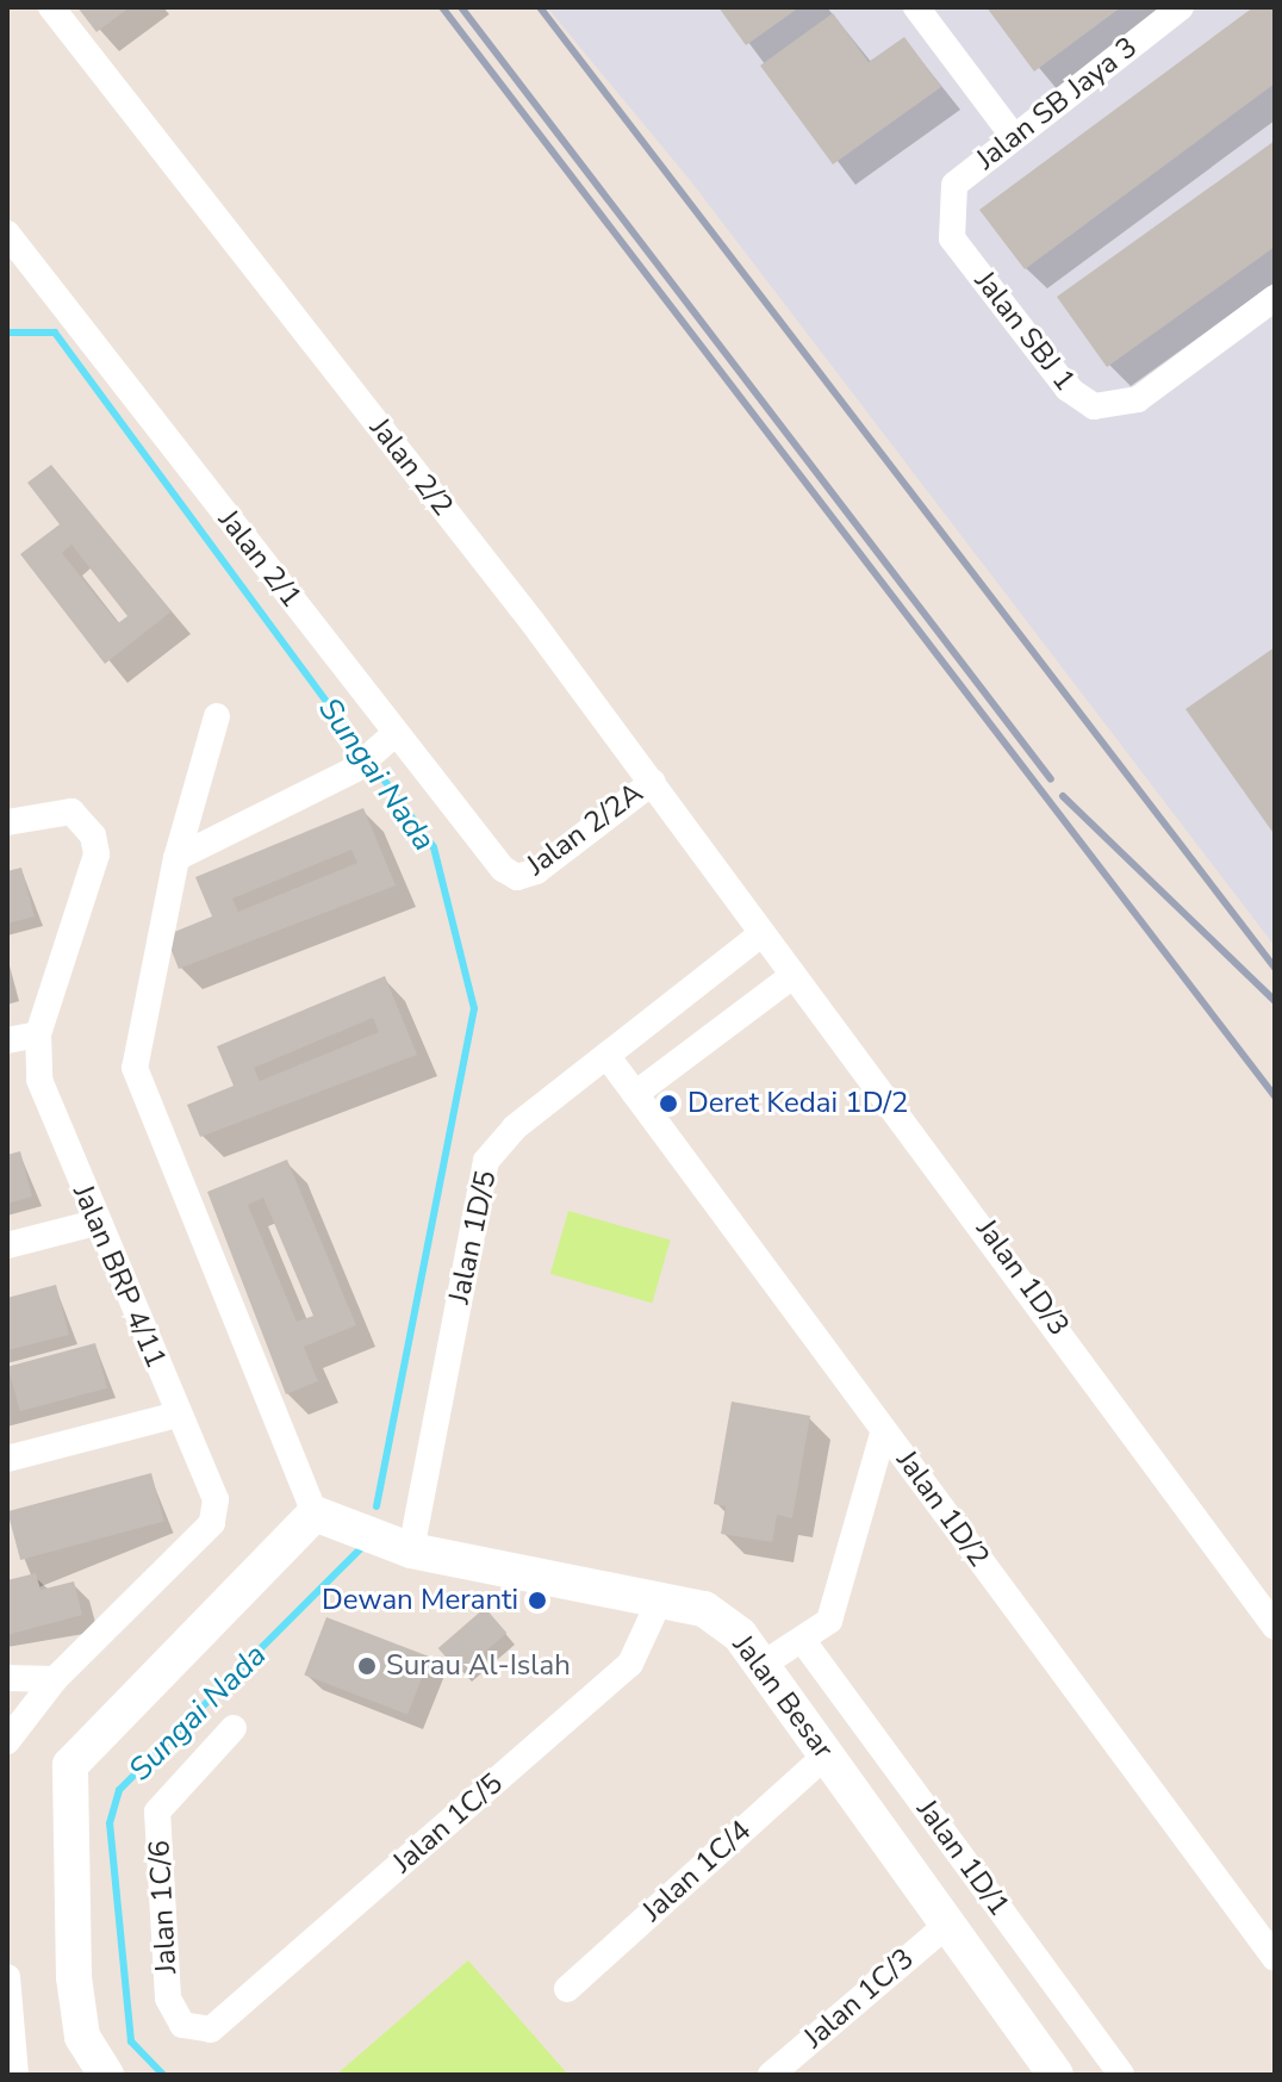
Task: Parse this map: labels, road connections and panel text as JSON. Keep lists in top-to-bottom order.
{
  "streets": {
    "street": [
      "Jalan SB Jaya 3",
      "Jalan SBJ 1",
      "Jalan 2/2",
      "Jalan 2/1",
      "Jalan 2/2A",
      "Jalan 1D/5",
      "Jalan BRP 4/11",
      "Jalan 1D/3",
      "Jalan 1D/2",
      "Jalan Besar",
      "Jalan 1C/5",
      "Jalan 1D/1",
      "Jalan 1C/4",
      "Jalan 1C/6",
      "Jalan 1C/3"
    ]
  },
  "crossings": [
    ["Jalan SB Jaya 3", "Jalan SBJ 1"],
    ["Jalan 2/2", "Jalan 2/2A"],
    ["Jalan 2/2", "Jalan 1D/5"],
    ["Jalan 2/2", "Jalan 1D/3"],
    ["Jalan 2/1", "Jalan 2/2A"],
    ["Jalan 1D/5", "Jalan 1D/3"],
    ["Jalan 1D/5", "Jalan 1D/2"],
    ["Jalan 1D/5", "Jalan Besar"],
    ["Jalan Besar", "Jalan 1C/5"],
    ["Jalan Besar", "Jalan 1C/4"],
    ["Jalan Besar", "Jalan 1C/3"],
    ["Jalan 1C/5", "Jalan 1C/6"]
  ],
  "water": ["Sungai Nada"],
  "places": ["Deret Kedai 1D/2", "Dewan Meranti", "Surau Al-Islah"]
}
